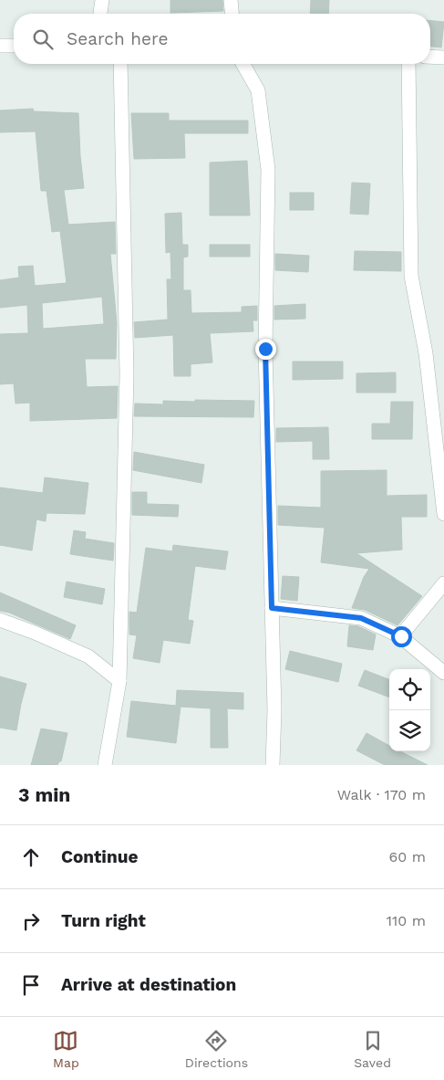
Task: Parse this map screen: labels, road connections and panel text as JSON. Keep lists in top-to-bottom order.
{
  "page": {
    "search": "Search here",
    "heading": ["3 min", "Walk · 170 m"],
    "list": [
      ["Continue", "60 m"],
      ["Turn right", "110 m"],
      "Arrive at destination"
    ],
    "nav": ["Map", "Directions", "Saved"]
  }
}
